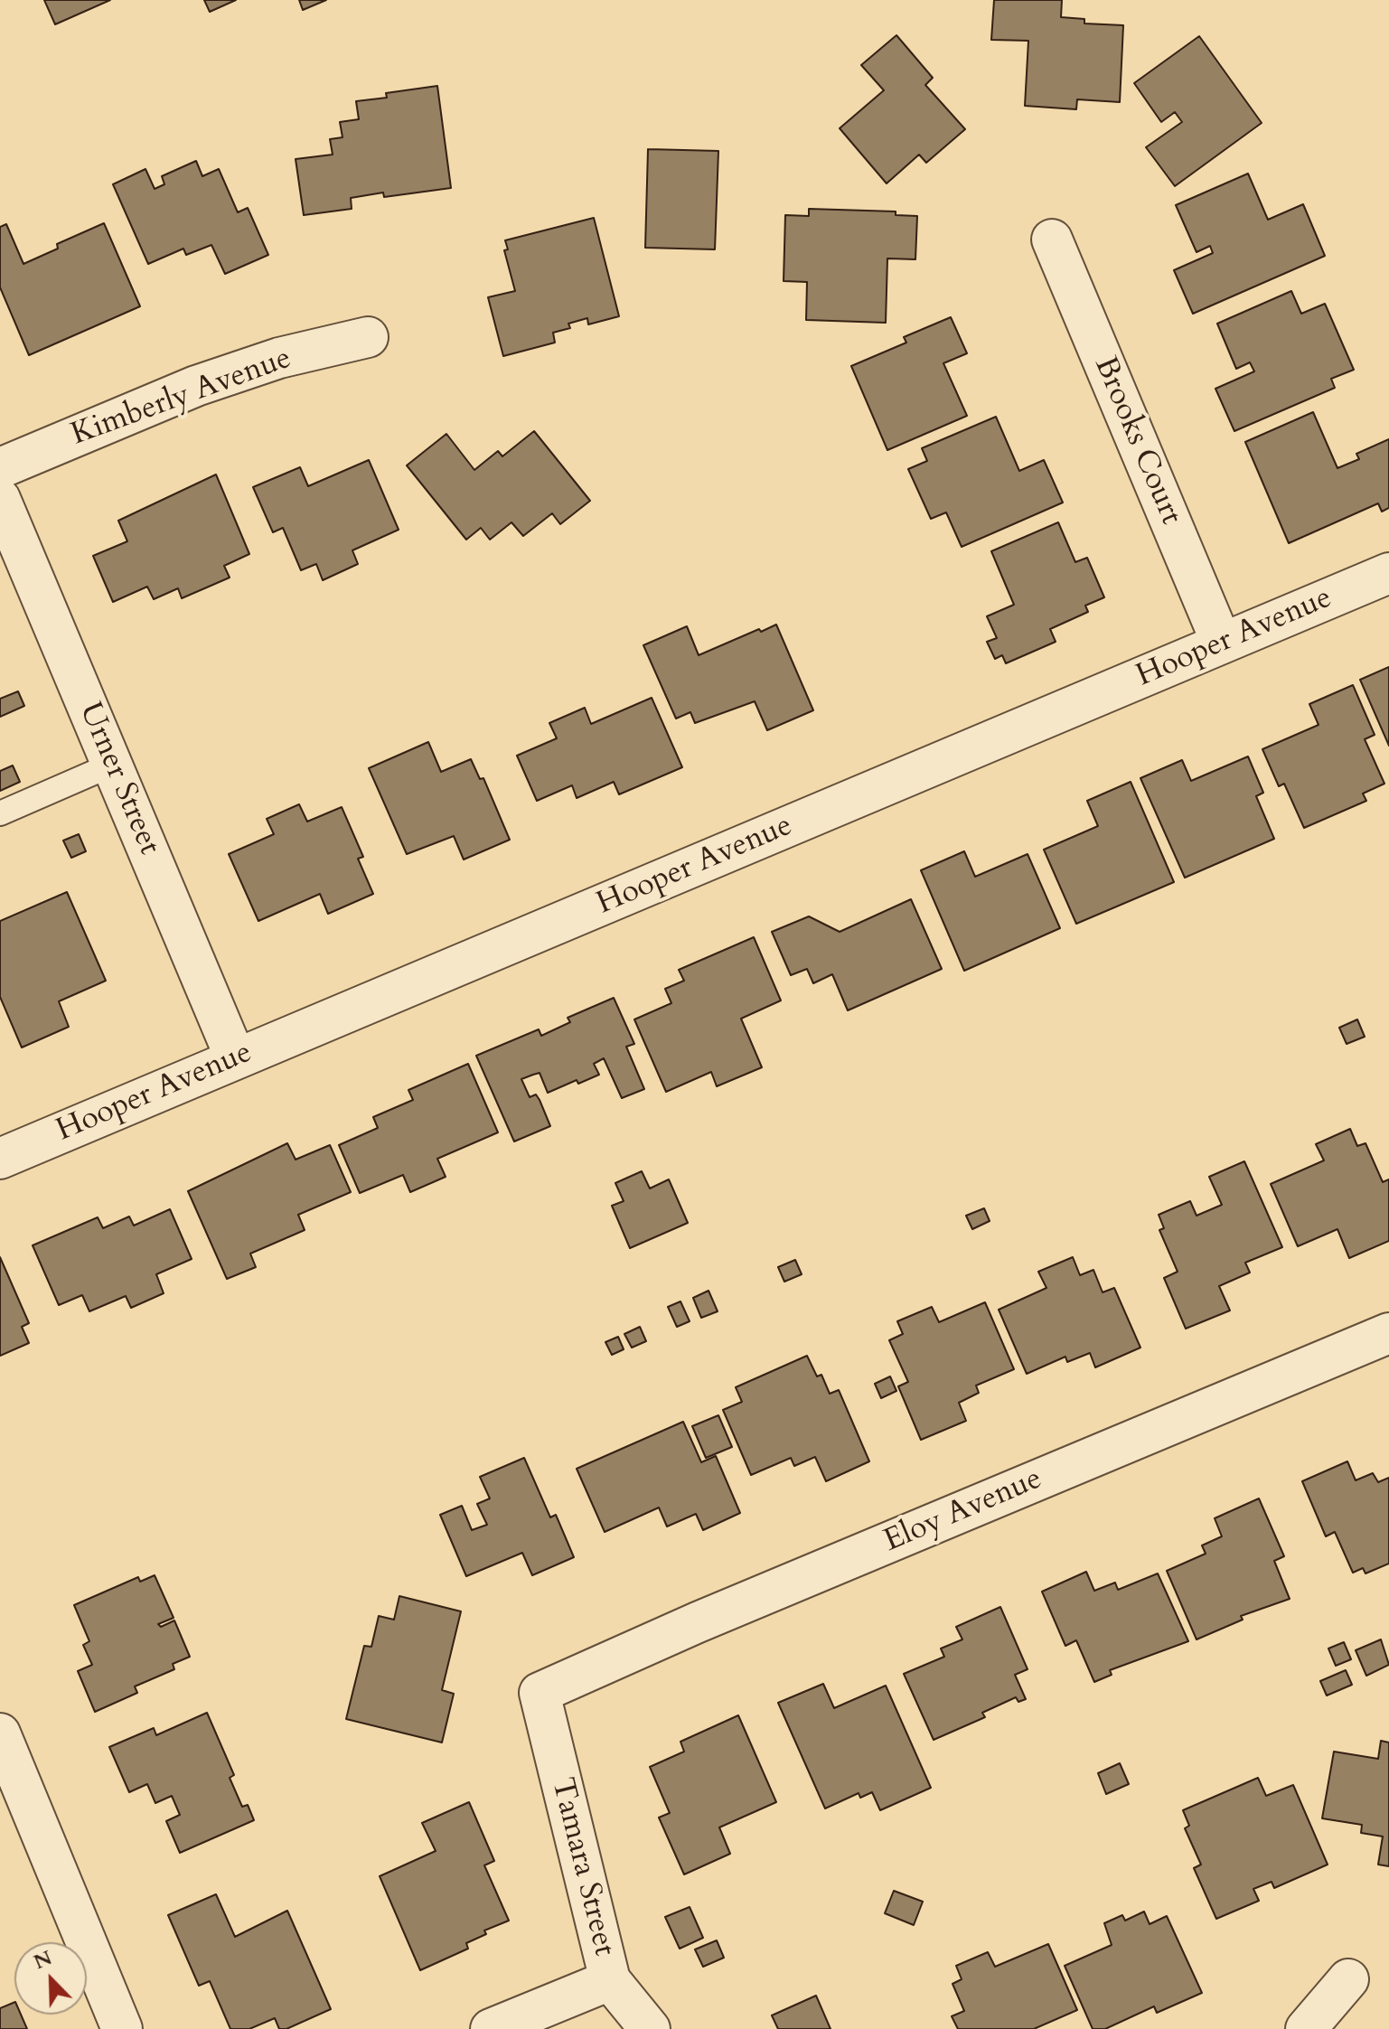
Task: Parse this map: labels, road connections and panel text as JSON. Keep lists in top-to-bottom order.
{
  "streets": {
    "street": [
      "Kimberly Avenue",
      "Brooks Court",
      "Hooper Avenue",
      "Urner Street",
      "Eloy Avenue",
      "Tamara Street"
    ]
  },
  "crossings": [
    ["Brooks Court", "Hooper Avenue"],
    ["Hooper Avenue", "Urner Street"],
    ["Eloy Avenue", "Tamara Street"]
  ],
  "north": "top left"
}
